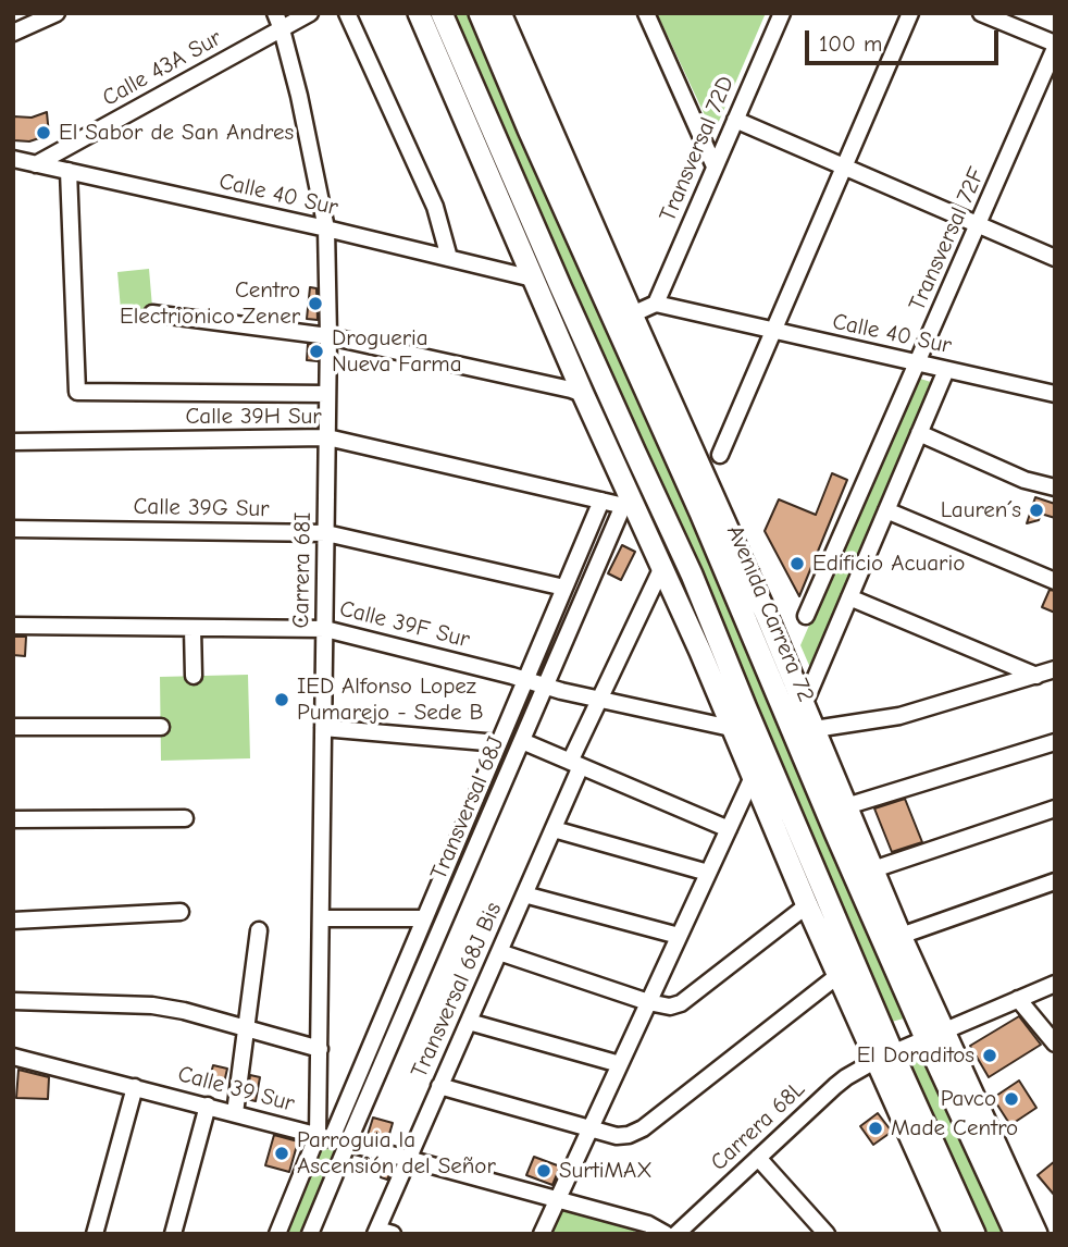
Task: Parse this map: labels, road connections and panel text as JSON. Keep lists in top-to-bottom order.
{
  "streets": {
    "highway": ["Avenida Carrera 72"],
    "street": [
      "Calle 43A Sur",
      "Transversal 72D",
      "Calle 40 Sur",
      "Transversal 72F",
      "Calle 39H Sur",
      "Calle 39G Sur",
      "Carrera 68I",
      "Calle 39F Sur",
      "Transversal 68J",
      "Transversal 68J Bis",
      "Calle 39 Sur",
      "Carrera 68L"
    ]
  },
  "crossings": [
    ["Calle 43A Sur", "Calle 40 Sur"],
    ["Calle 43A Sur", "Carrera 68I"],
    ["Transversal 72D", "Calle 40 Sur"],
    ["Calle 40 Sur", "Transversal 72F"],
    ["Calle 40 Sur", "Carrera 68I"],
    ["Calle 39H Sur", "Carrera 68I"],
    ["Calle 39H Sur", "Transversal 68J"],
    ["Calle 39G Sur", "Carrera 68I"],
    ["Calle 39G Sur", "Transversal 68J"],
    ["Carrera 68I", "Calle 39F Sur"],
    ["Carrera 68I", "Transversal 68J"],
    ["Carrera 68I", "Calle 39 Sur"],
    ["Avenida Carrera 72", "Carrera 68L"],
    ["Calle 39F Sur", "Transversal 68J"],
    ["Calle 39F Sur", "Transversal 68J Bis"],
    ["Transversal 68J", "Calle 39 Sur"],
    ["Transversal 68J Bis", "Calle 39 Sur"]
  ],
  "places": [
    "El Sabor de San Andres",
    "Centro Electrionico Zener",
    "Drogueria Nueva Farma",
    "Lauren´s",
    "Edificio Acuario",
    "IED Alfonso Lopez Pumarejo - Sede B",
    "El Doraditos",
    "Pavco",
    "Made Centro",
    "Parroguia la Ascensión del Señor",
    "SurtiMAX"
  ],
  "scale_bar": "100 m"
}
